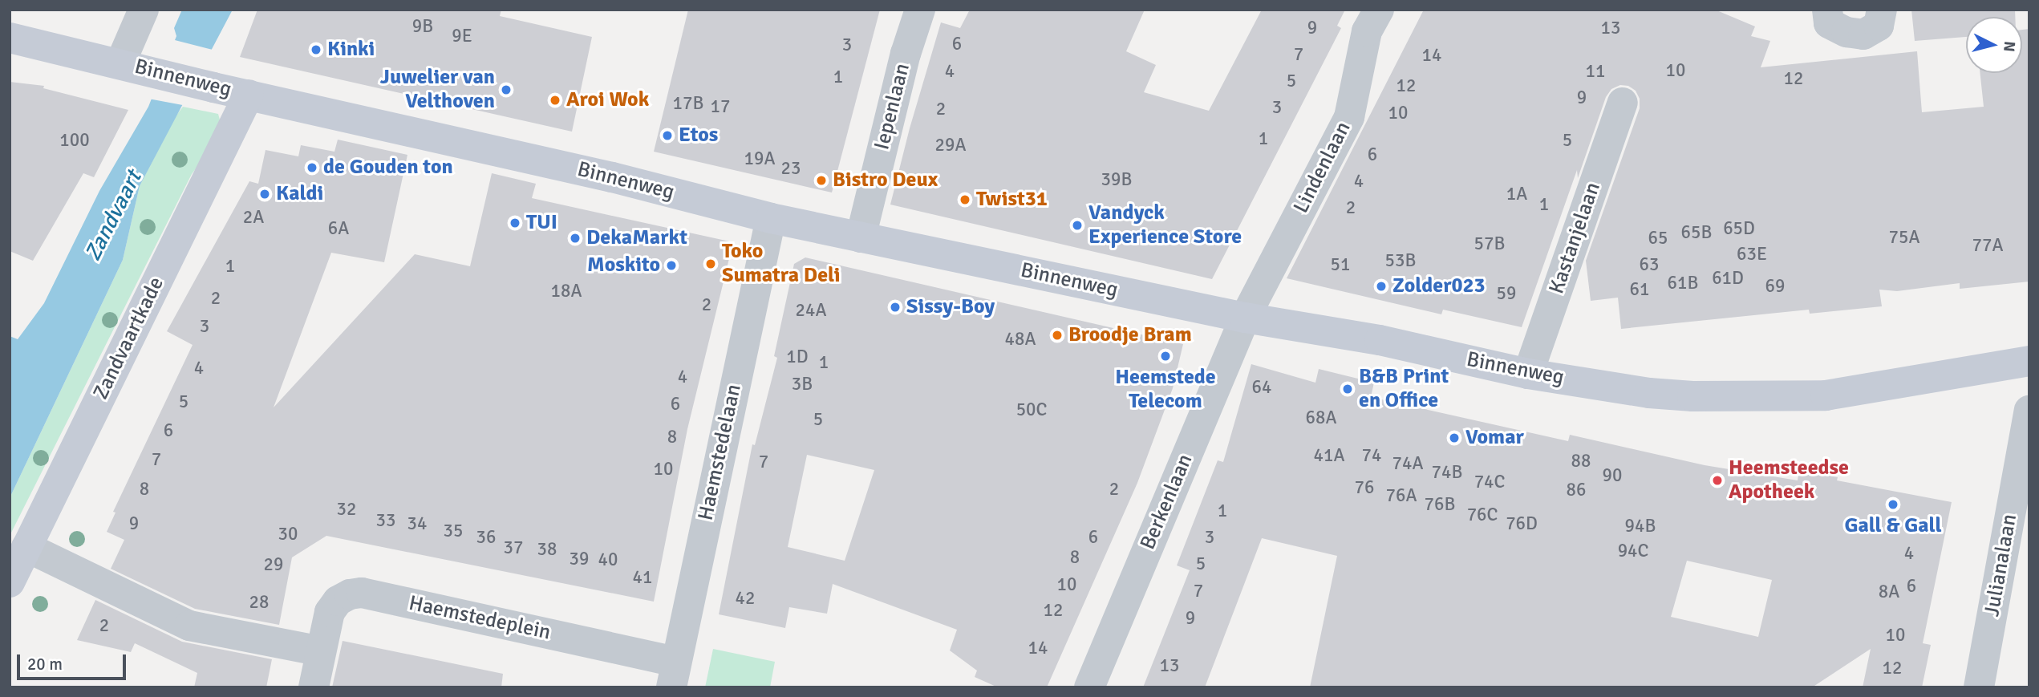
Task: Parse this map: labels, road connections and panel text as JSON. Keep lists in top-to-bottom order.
{
  "streets": {
    "street": [
      "Binnenweg",
      "Iepenlaan",
      "Lindenlaan",
      "Kastanjelaan",
      "Zandvaartkade",
      "Haemstedelaan",
      "Berkenlaan",
      "Julianalaan",
      "Haemstedeplein"
    ]
  },
  "crossings": [
    ["Binnenweg", "Iepenlaan"],
    ["Binnenweg", "Lindenlaan"],
    ["Binnenweg", "Kastanjelaan"],
    ["Binnenweg", "Zandvaartkade"],
    ["Binnenweg", "Haemstedelaan"],
    ["Binnenweg", "Berkenlaan"],
    ["Lindenlaan", "Berkenlaan"],
    ["Haemstedelaan", "Haemstedeplein"]
  ],
  "water": ["Zandvaart"],
  "places": [
    "Kinki",
    "Juwelier van Velthoven",
    "Aroi Wok",
    "Etos",
    "de Gouden ton",
    "Bistro Deux",
    "Kaldi",
    "Twist31",
    "TUI",
    "Vandyck Experience Store",
    "DekaMarkt",
    "Toko Sumatra Deli",
    "Moskito",
    "Zolder023",
    "Sissy-Boy",
    "Broodje Bram",
    "Heemstede Telecom",
    "B&B Print en Office",
    "Vomar",
    "Heemsteedse Apotheek",
    "Gall & Gall"
  ],
  "house_numbers": [
    "9B",
    "9",
    "13",
    "9E",
    "6",
    "3",
    "7",
    "14",
    "10",
    "4",
    "11",
    "1",
    "12",
    "5",
    "12",
    "9",
    "17B",
    "17",
    "3",
    "2",
    "10",
    "1",
    "100",
    "5",
    "29A",
    "6",
    "19A",
    "23",
    "39B",
    "4",
    "1A",
    "1",
    "2",
    "2A",
    "6A",
    "65D",
    "65B",
    "75A",
    "65",
    "57B",
    "77A",
    "63E",
    "53B",
    "51",
    "63",
    "1",
    "61D",
    "61B",
    "69",
    "61",
    "18A",
    "59",
    "2",
    "2",
    "24A",
    "3",
    "48A",
    "1D",
    "1",
    "4",
    "4",
    "3B",
    "64",
    "5",
    "6",
    "50C",
    "68A",
    "5",
    "6",
    "8",
    "41A",
    "74",
    "7",
    "88",
    "7",
    "74A",
    "10",
    "74B",
    "90",
    "74C",
    "76",
    "8",
    "2",
    "86",
    "76A",
    "76B",
    "32",
    "1",
    "76C",
    "33",
    "9",
    "34",
    "76D",
    "94B",
    "35",
    "30",
    "36",
    "6",
    "3",
    "37",
    "38",
    "94C",
    "4",
    "8",
    "39",
    "40",
    "5",
    "29",
    "41",
    "10",
    "6",
    "7",
    "8A",
    "42",
    "28",
    "12",
    "9",
    "2",
    "10",
    "14",
    "13",
    "12"
  ],
  "scale_bar": "20 m",
  "north": "right"
}
